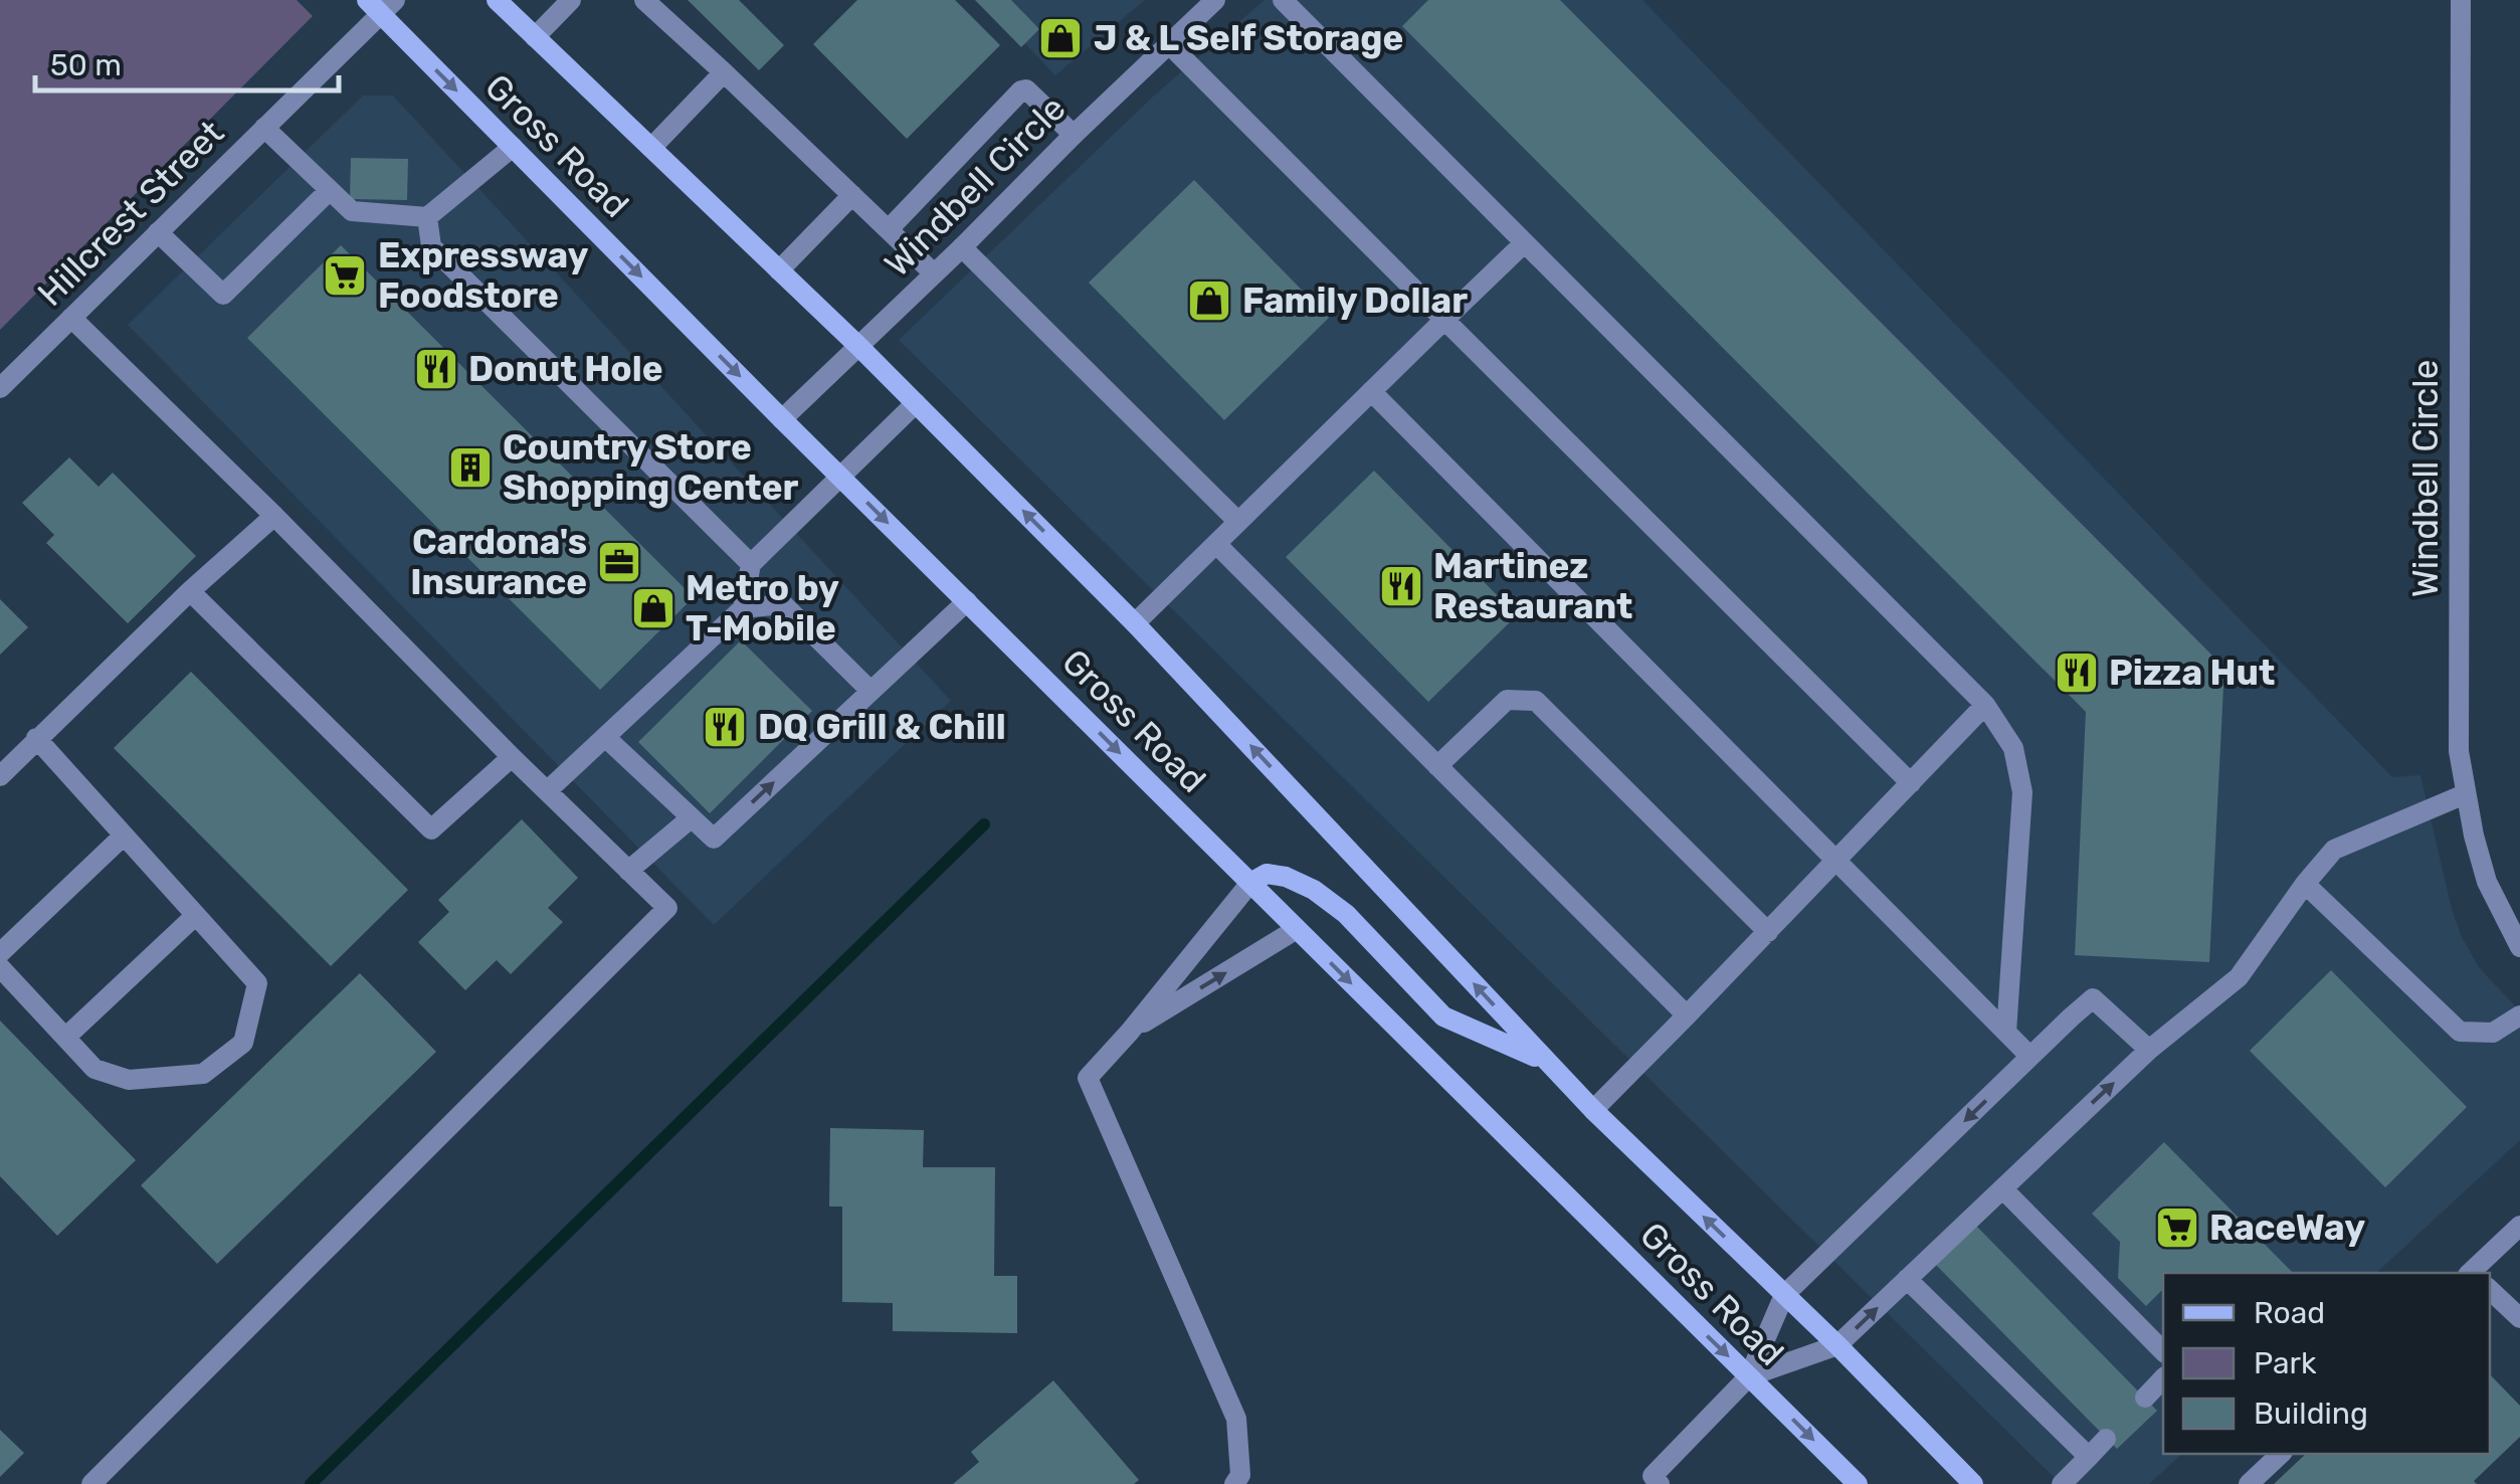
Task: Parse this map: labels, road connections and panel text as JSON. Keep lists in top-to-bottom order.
{
  "streets": {
    "main road": ["Gross Road"],
    "street": ["Windbell Circle", "Hillcrest Street"]
  },
  "crossings": [
    ["Gross Road", "Windbell Circle"],
    ["Gross Road", "Hillcrest Street"]
  ],
  "places": {
    "shop": ["J & L Self Storage", "Family Dollar", "Metro by T-Mobile"],
    "supermarket": ["Expressway Foodstore", "RaceWay"],
    "restaurant": [
      "Donut Hole",
      "Martinez Restaurant",
      "Pizza Hut",
      "DQ Grill & Chill"
    ],
    "building": ["Country Store Shopping Center"],
    "office": ["Cardona's Insurance"]
  },
  "legend": ["Road", "Park", "Building"],
  "scale_bar": "50 m"
}
